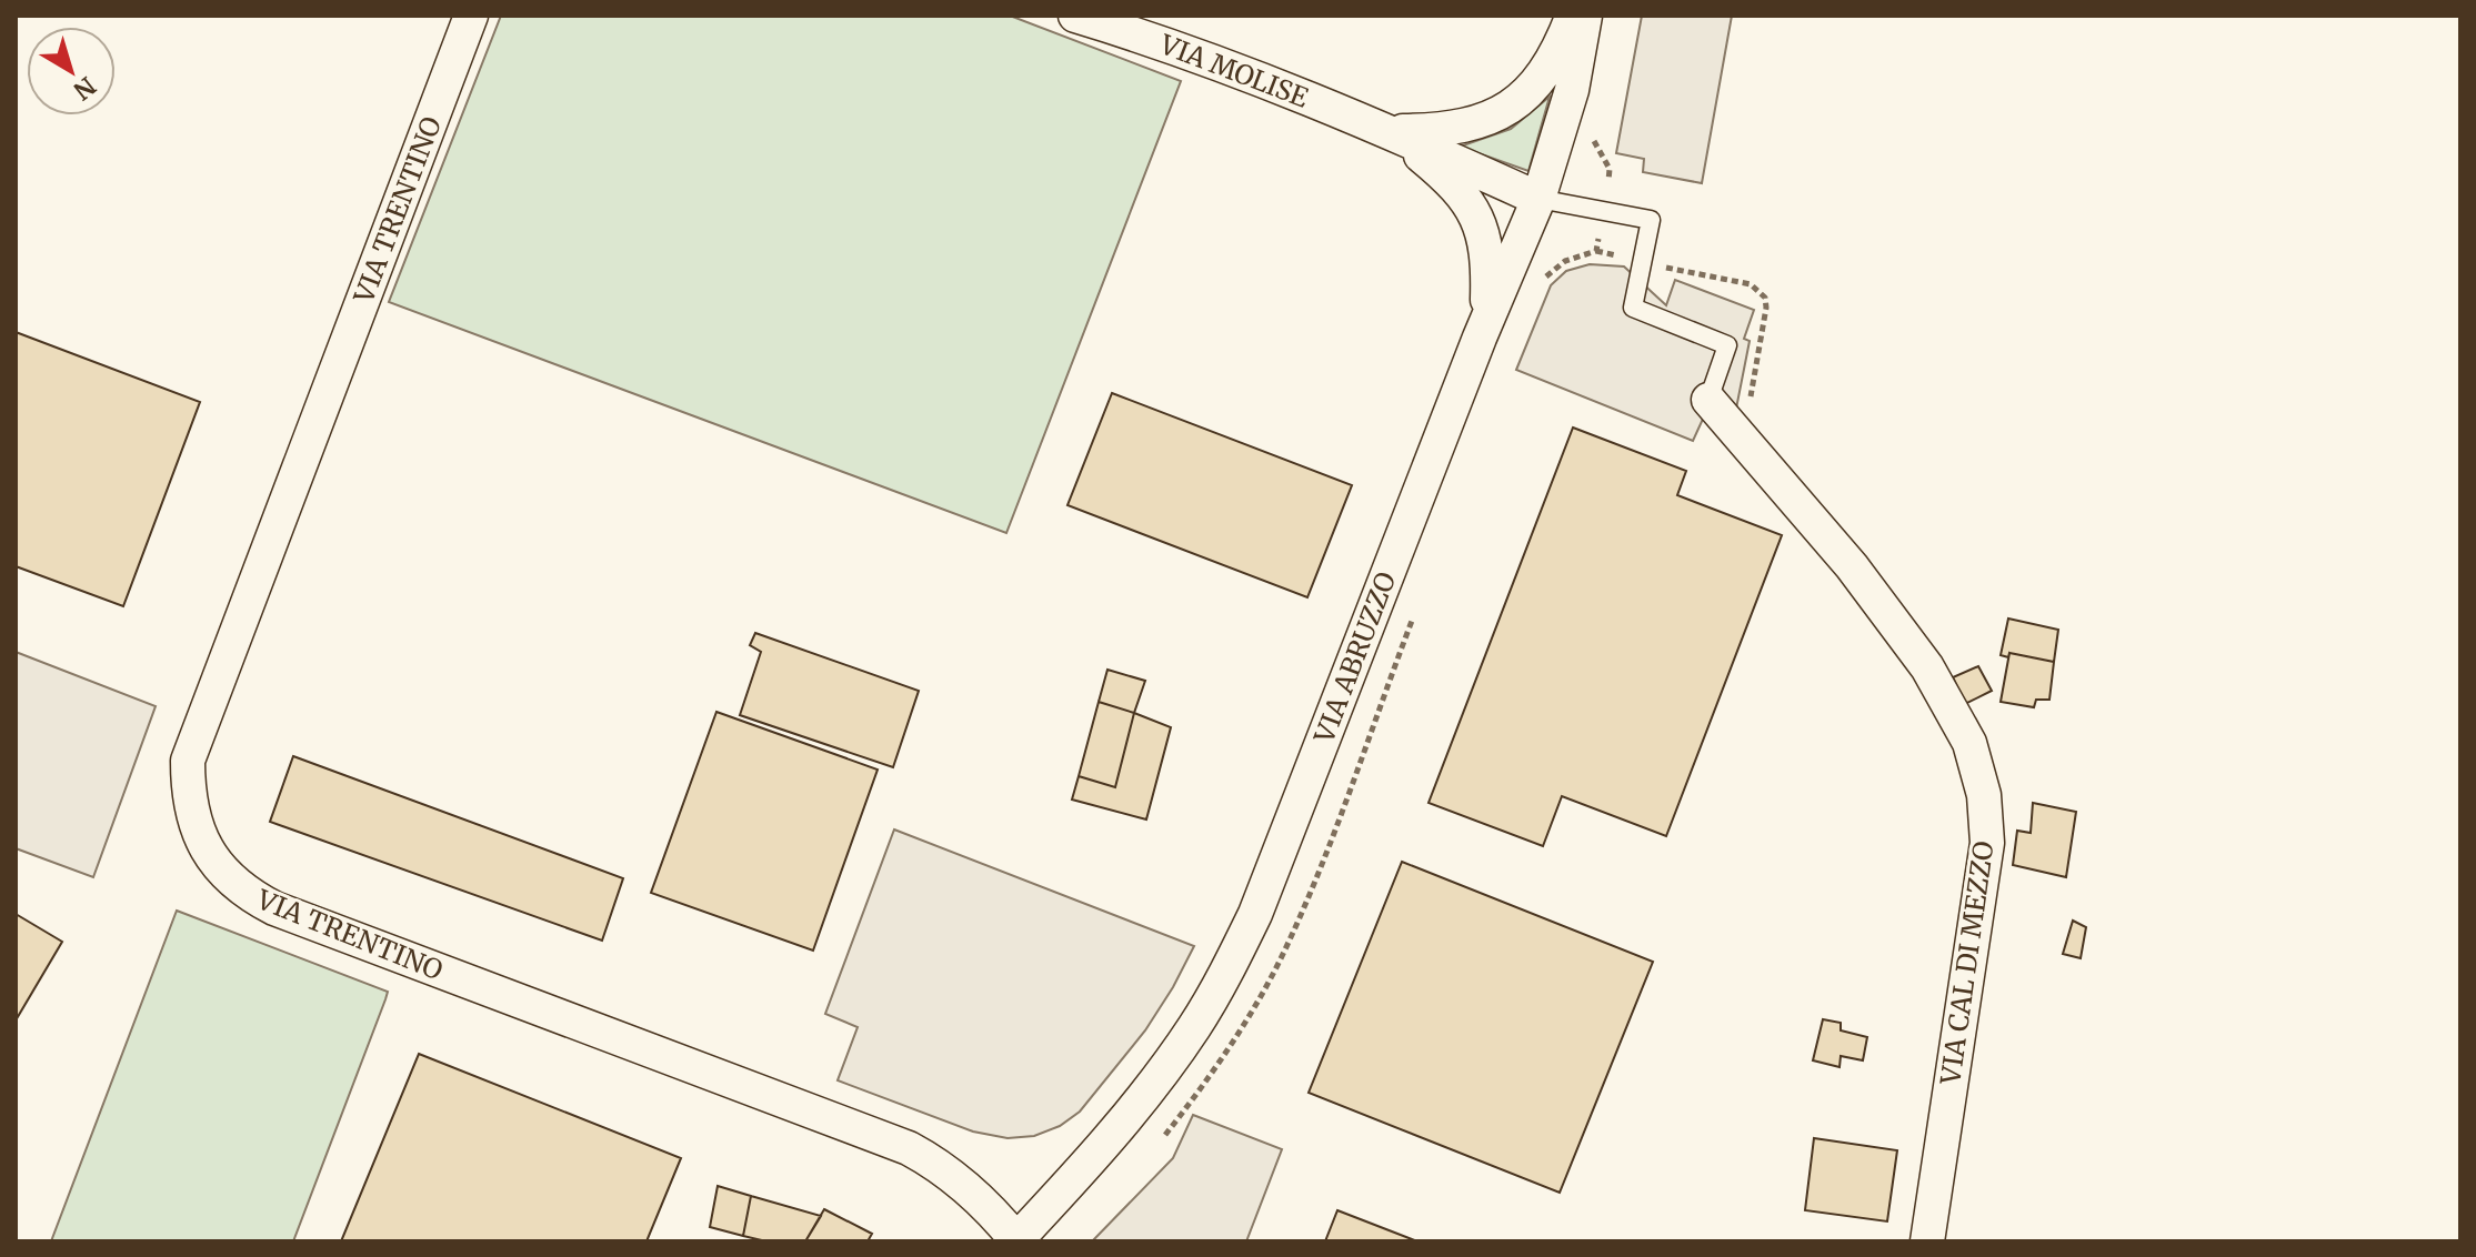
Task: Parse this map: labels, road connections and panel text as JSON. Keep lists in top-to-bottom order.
{
  "streets": {
    "street": [
      "VIA MOLISE",
      "VIA TRENTINO",
      "VIA ABRUZZO",
      "VIA CAL DI MEZZO"
    ]
  },
  "crossings": [
    ["VIA MOLISE", "VIA ABRUZZO"],
    ["VIA TRENTINO", "VIA ABRUZZO"]
  ],
  "north": "bottom right"
}
